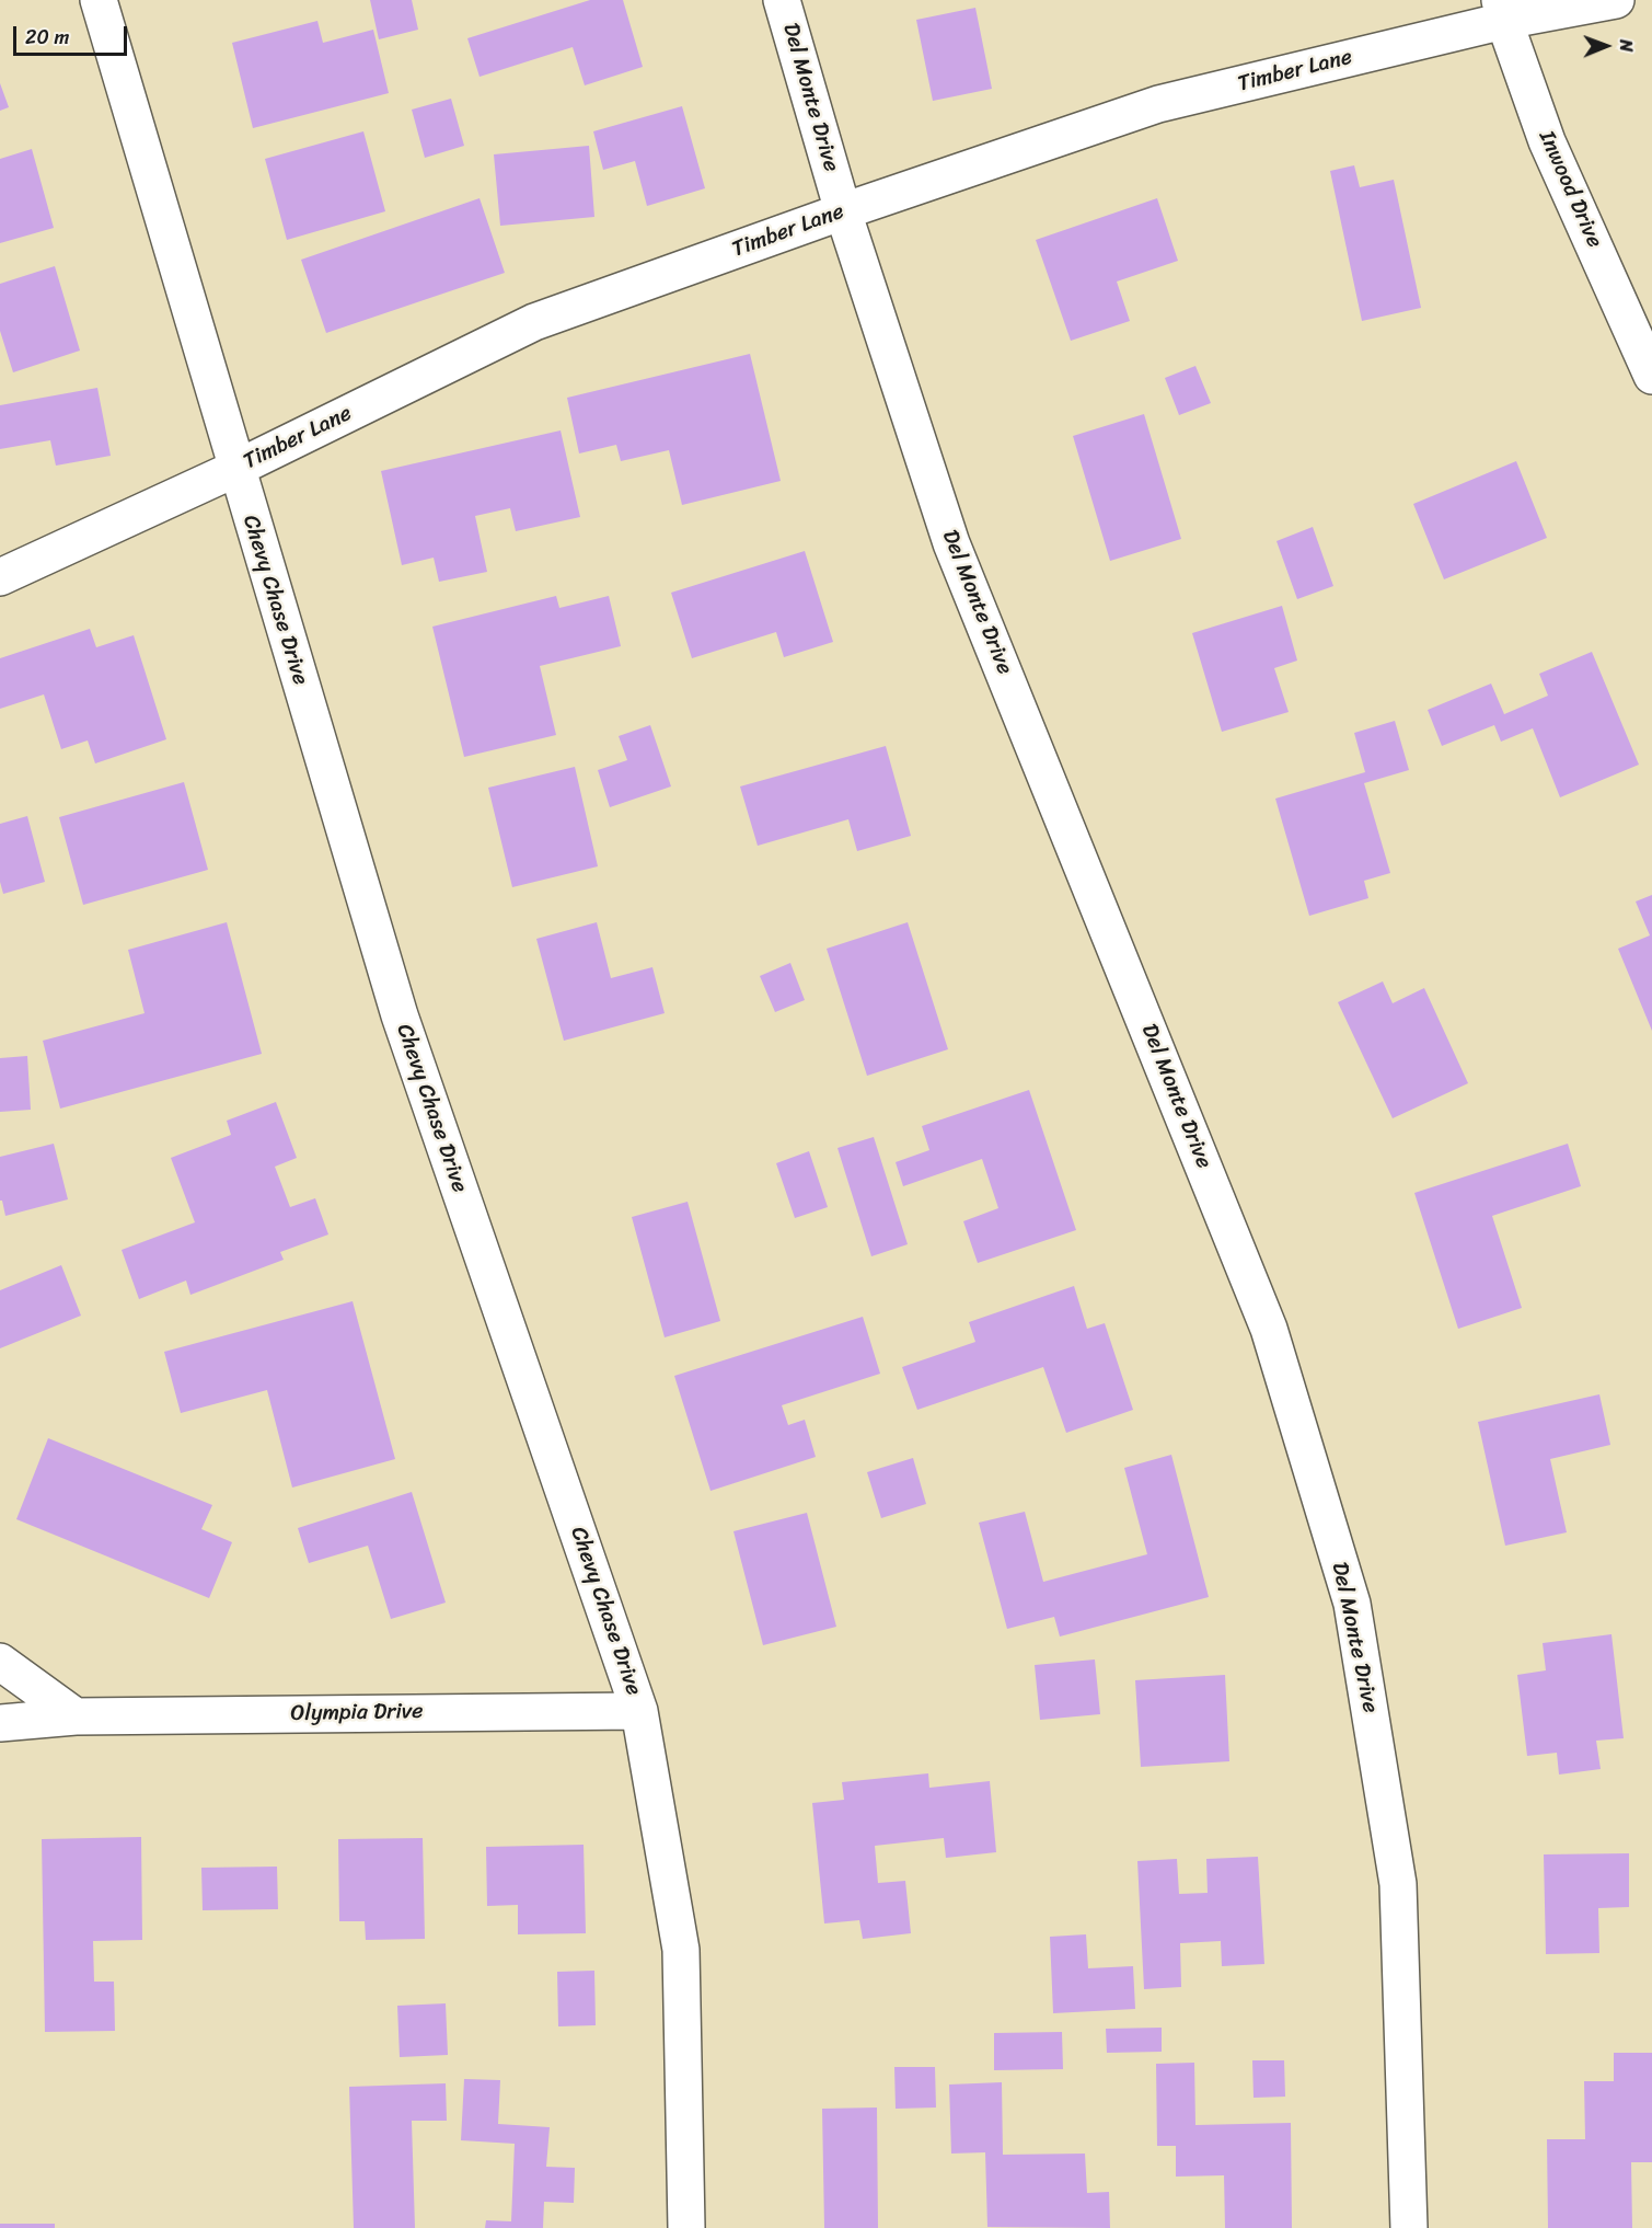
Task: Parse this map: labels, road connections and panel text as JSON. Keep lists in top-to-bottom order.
{
  "streets": {
    "street": [
      "Timber Lane",
      "Del Monte Drive",
      "Inwood Drive",
      "Chevy Chase Drive",
      "Olympia Drive"
    ]
  },
  "crossings": [
    ["Timber Lane", "Del Monte Drive"],
    ["Timber Lane", "Inwood Drive"],
    ["Timber Lane", "Chevy Chase Drive"],
    ["Chevy Chase Drive", "Olympia Drive"]
  ],
  "scale_bar": "20 m",
  "north": "right"
}
